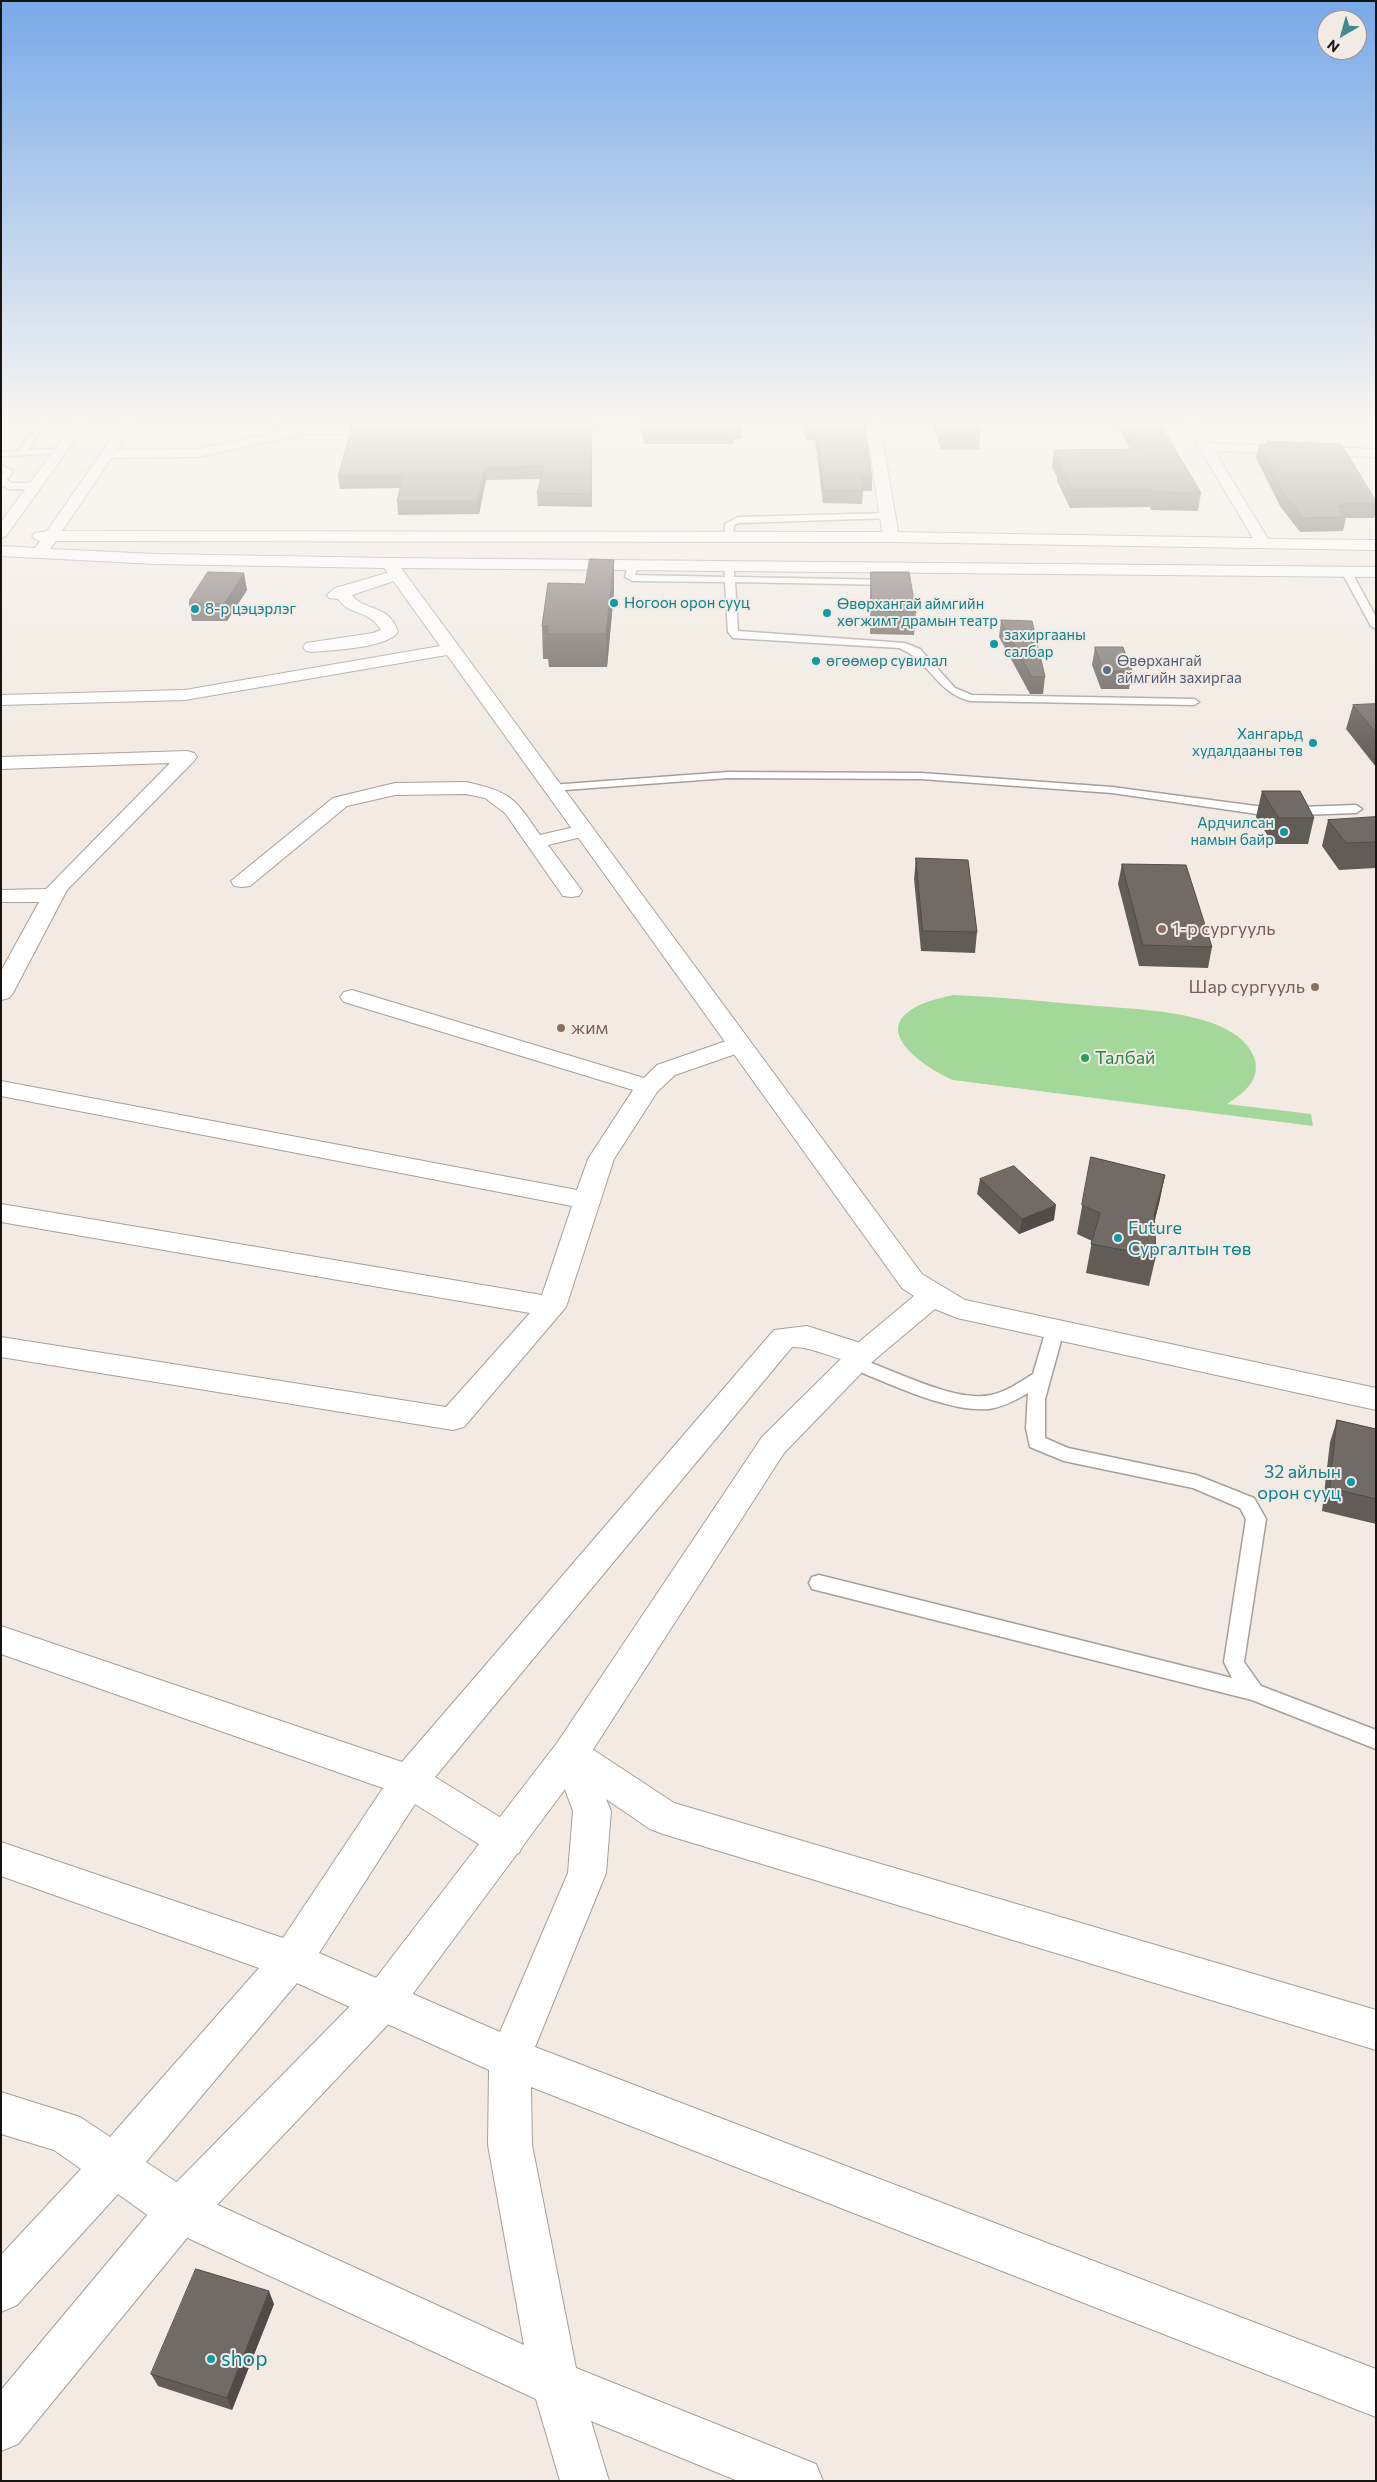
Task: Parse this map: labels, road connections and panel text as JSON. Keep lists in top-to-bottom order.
{
  "places": [
    "Ногоон орон сууц",
    "8-р цэцэрлэг",
    "Өвөрхангай аймгийн хөгжимт драмын театр",
    "захиргааны салбар",
    "өгөөмөр сувилал",
    "Өвөрхангай аймгийн захиргаа",
    "Хангарьд худалдааны төв",
    "Ардчилсан намын байр",
    "1-р сургууль",
    "Шар сургууль",
    "жим",
    "Талбай",
    "Future Сургалтын төв",
    "32 айлын орон сууц",
    "shop"
  ],
  "north": "bottom left"
}
